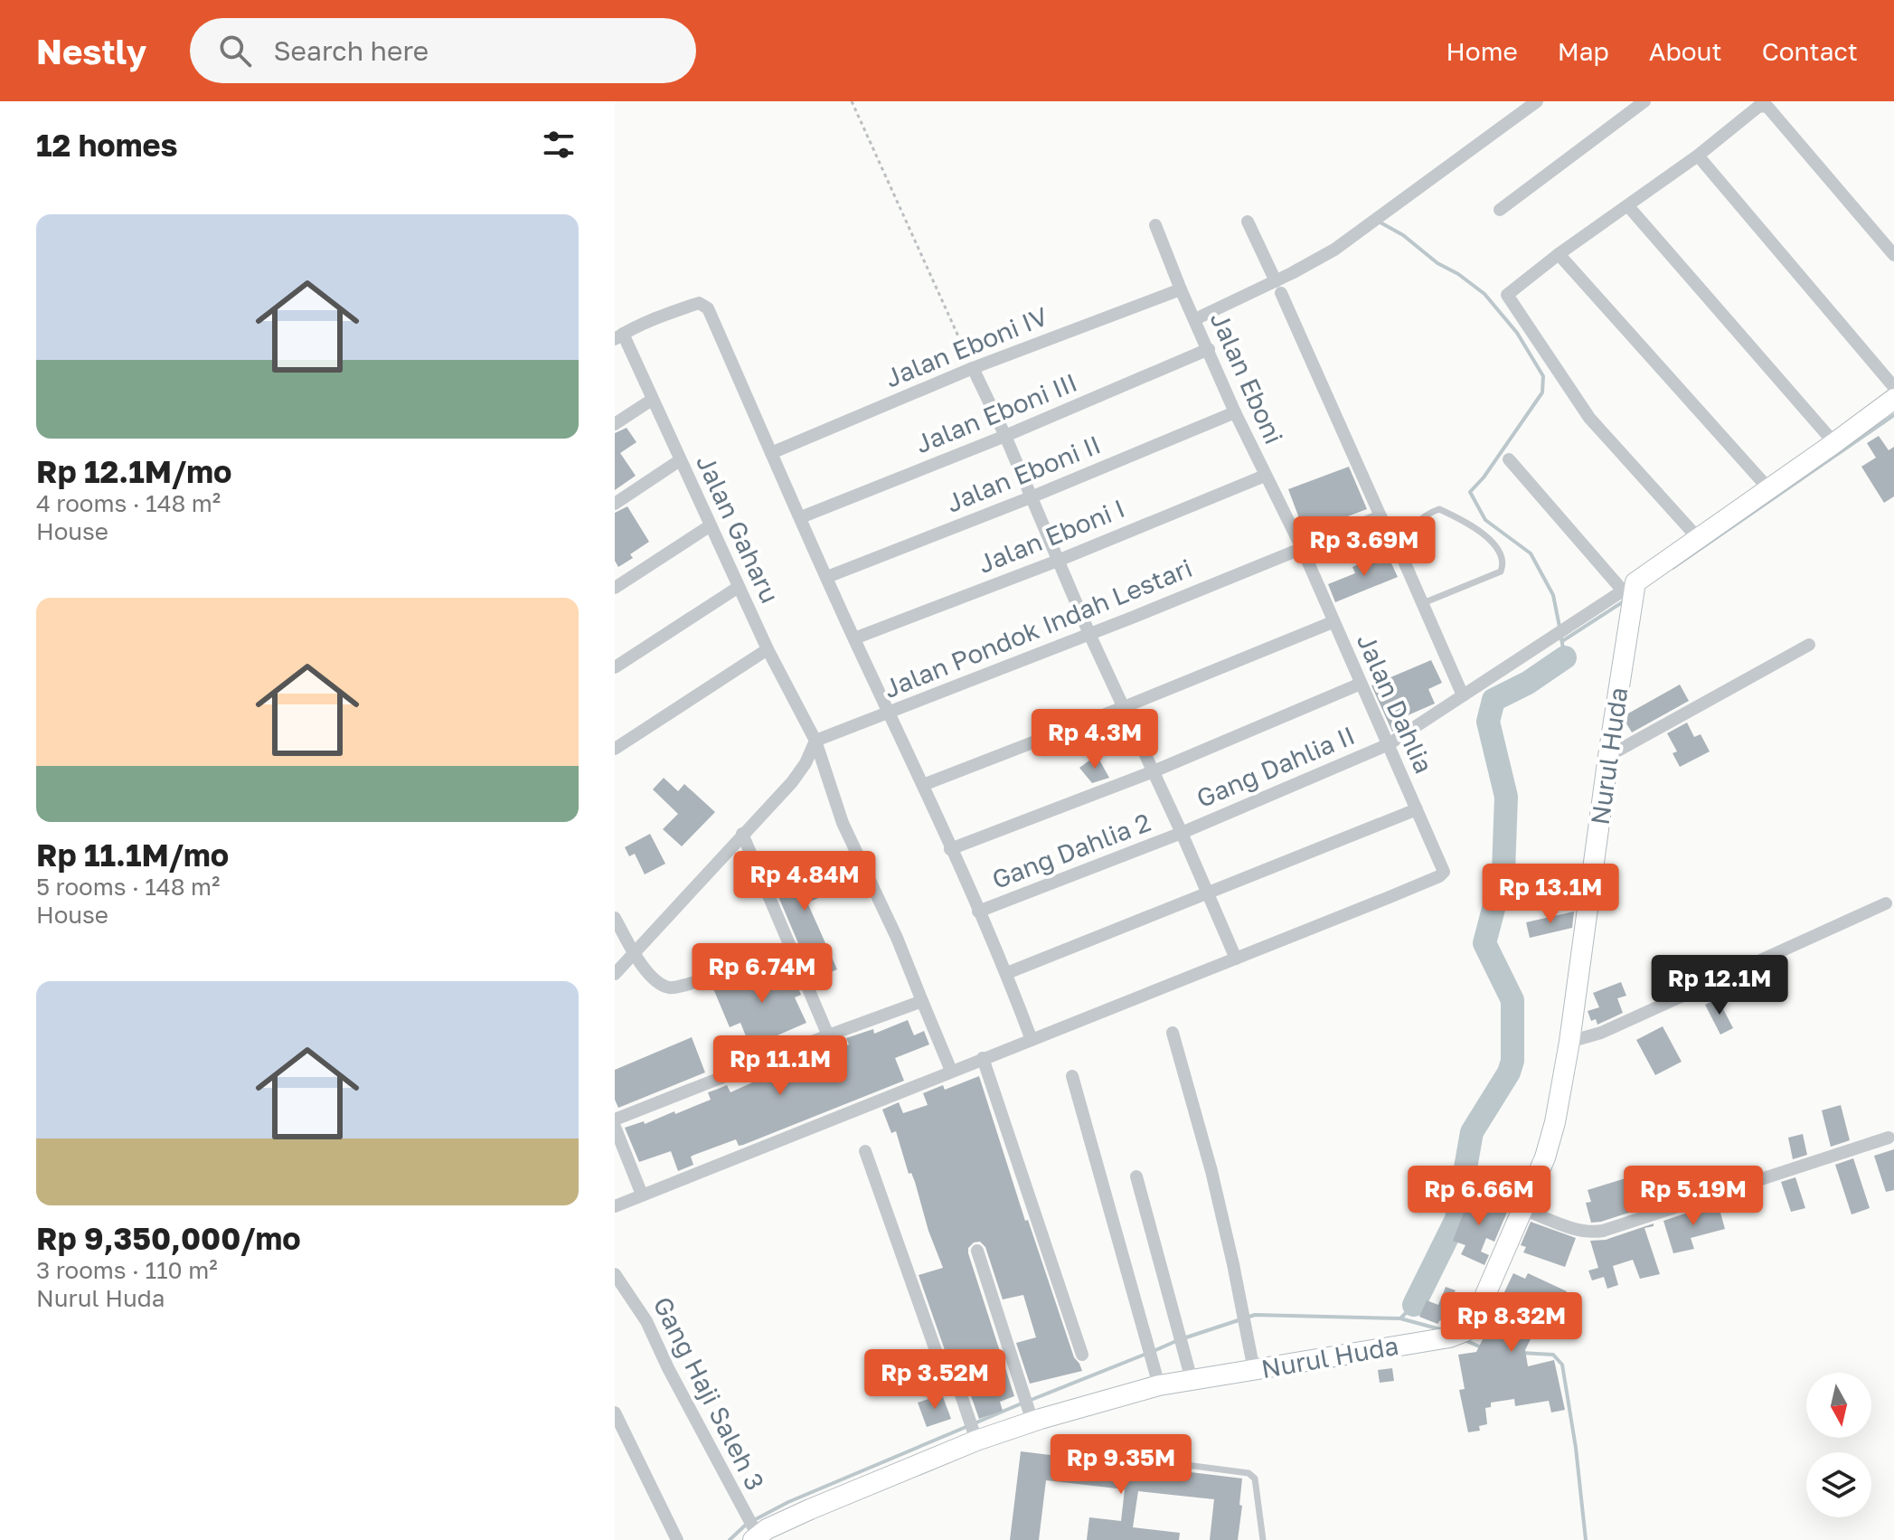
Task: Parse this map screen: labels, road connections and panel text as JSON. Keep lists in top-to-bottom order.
{
  "streets": {
    "street": [
      "Jalan Eboni IV",
      "Jalan Eboni",
      "Jalan Eboni III",
      "Jalan Eboni II",
      "Jalan Gaharu",
      "Jalan Eboni I",
      "Jalan Pondok Indah Lestari",
      "Jalan Dahlia",
      "Nurul Huda",
      "Gang Dahlia II",
      "Gang Dahlia 2",
      "Gang Haji Saleh 3"
    ]
  },
  "crossings": [
    ["Jalan Eboni IV", "Jalan Eboni"],
    ["Jalan Eboni", "Jalan Eboni III"],
    ["Jalan Eboni", "Jalan Eboni II"],
    ["Jalan Eboni", "Jalan Eboni I"],
    ["Jalan Eboni", "Jalan Pondok Indah Lestari"],
    ["Jalan Eboni", "Jalan Dahlia"],
    ["Jalan Gaharu", "Jalan Pondok Indah Lestari"],
    ["Jalan Pondok Indah Lestari", "Jalan Dahlia"],
    ["Jalan Dahlia", "Gang Dahlia II"],
    ["Nurul Huda", "Gang Dahlia II"],
    ["Nurul Huda", "Gang Haji Saleh 3"],
    ["Gang Dahlia II", "Gang Dahlia 2"]
  ],
  "north": "bottom",
  "page": {
    "header": "Nestly",
    "search": "Search here",
    "nav": [
      "Home",
      "Map",
      "About",
      "Contact"
    ],
    "heading": "12 homes",
    "list": [
      {
        "name": "Rp 12.1M/mo",
        "note": "4 rooms · 148 m² · House"
      },
      {
        "name": "Rp 11.1M/mo",
        "note": "5 rooms · 148 m² · House"
      },
      {
        "name": "Rp 9,350,000/mo",
        "note": "3 rooms · 110 m² · Nurul Huda"
      }
    ],
    "price": [
      "Rp 3.69M",
      "Rp 4.3M",
      "Rp 4.84M",
      "Rp 13.1M",
      "Rp 6.74M",
      "Rp 12.1M",
      "Rp 11.1M",
      "Rp 6.66M",
      "Rp 5.19M",
      "Rp 8.32M",
      "Rp 3.52M",
      "Rp 9.35M"
    ]
  }
}
